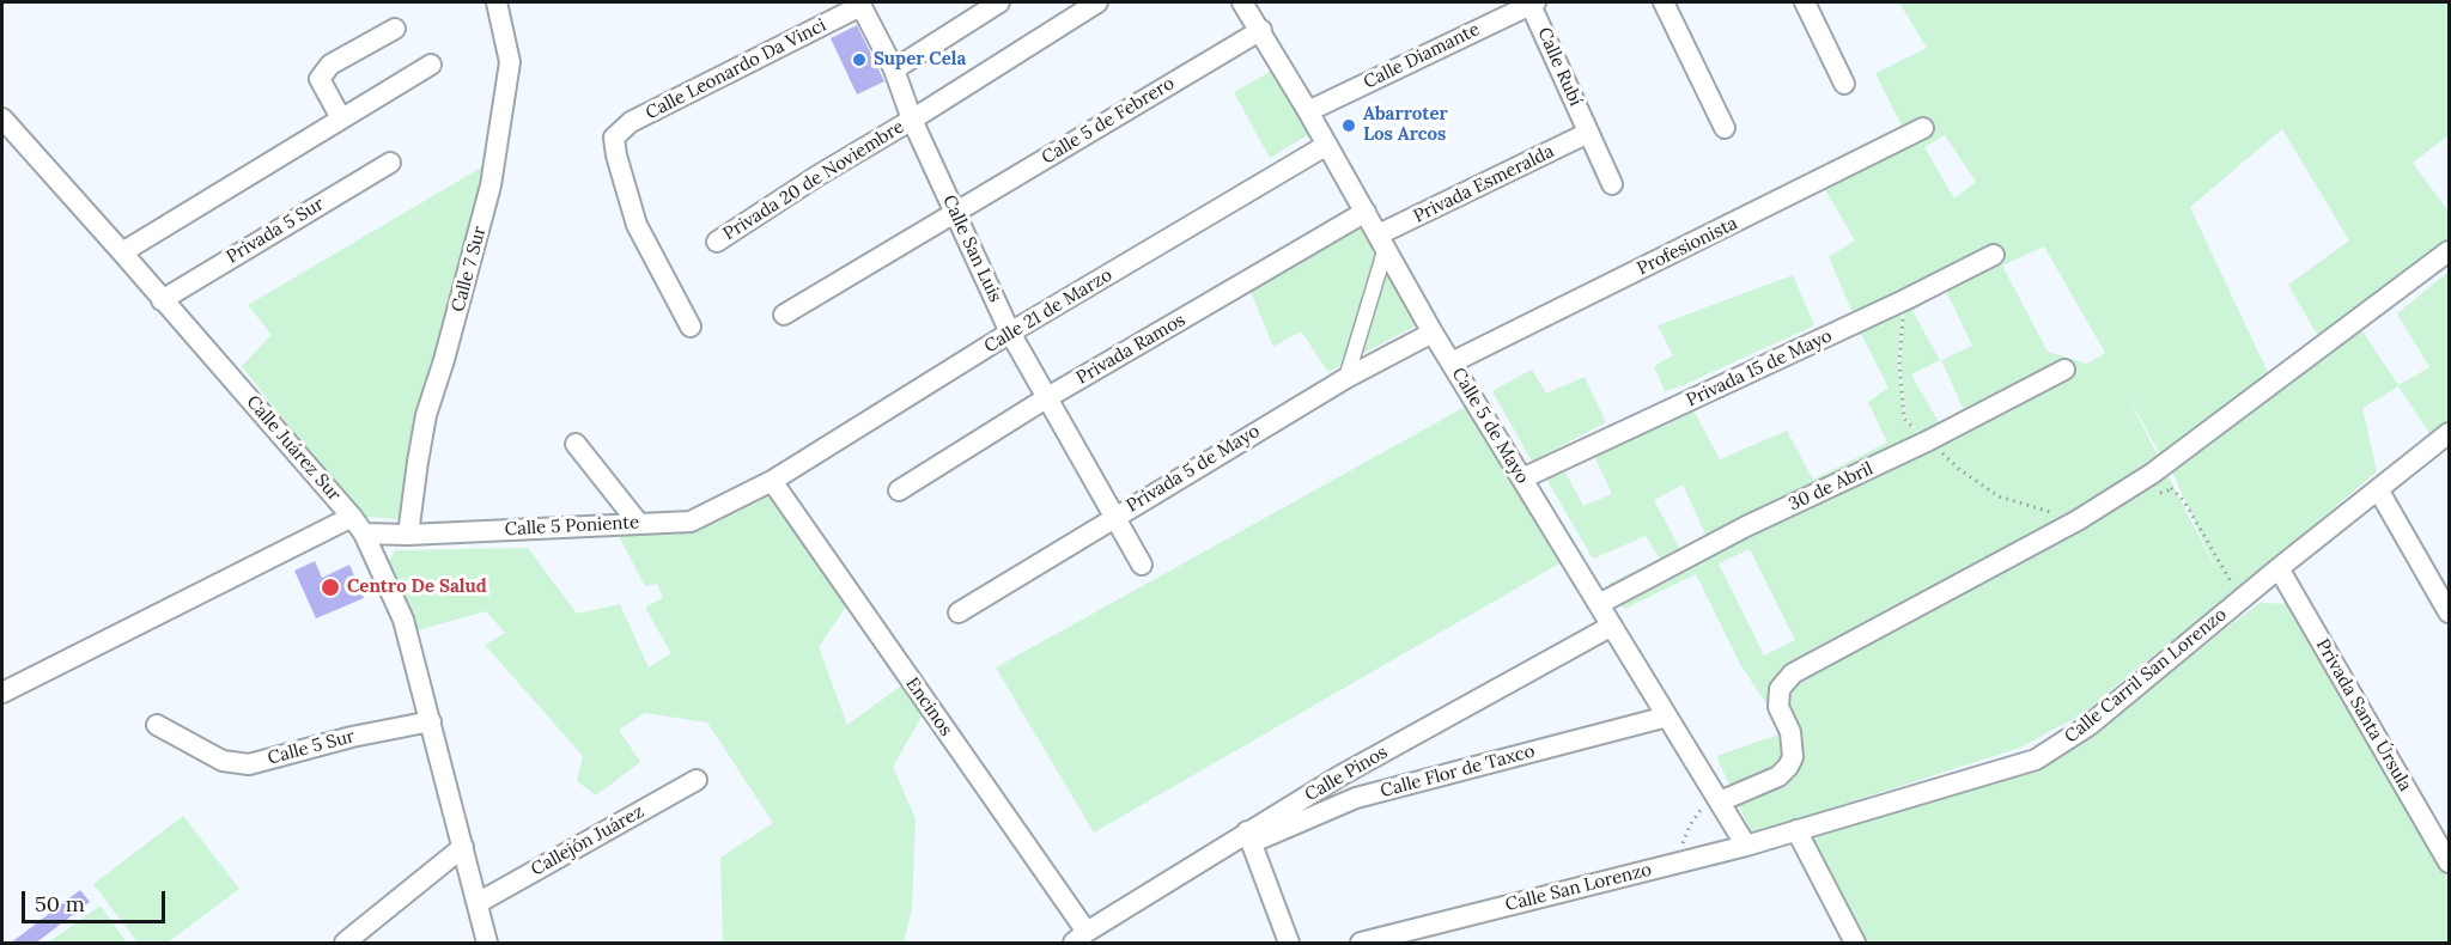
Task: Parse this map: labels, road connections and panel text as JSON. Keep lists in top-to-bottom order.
{
  "streets": {
    "street": [
      "Calle Diamante",
      "Calle Rubí",
      "Calle Leonardo Da Vinci",
      "Calle 5 de Febrero",
      "Privada 20 de Noviembre",
      "Privada Esmeralda",
      "Privada 5 Sur",
      "Profesionista",
      "Calle San Luis",
      "Calle 7 Sur",
      "Calle 21 de Marzo",
      "Privada Ramos",
      "Privada 15 de Mayo",
      "Calle 5 de Mayo",
      "Calle Juárez Sur",
      "Privada 5 de Mayo",
      "30 de Abril",
      "Calle 5 Poniente",
      "Calle Carril San Lorenzo",
      "Encinos",
      "Privada Santa Úrsula",
      "Calle 5 Sur",
      "Calle Flor de Taxco",
      "Calle Pinos",
      "Callejón Juárez",
      "Calle San Lorenzo"
    ]
  },
  "crossings": [
    ["Calle Diamante", "Calle Rubí"],
    ["Calle Diamante", "Calle 5 de Mayo"],
    ["Calle Rubí", "Privada Esmeralda"],
    ["Calle Leonardo Da Vinci", "Calle San Luis"],
    ["Calle 5 de Febrero", "Calle San Luis"],
    ["Calle 5 de Febrero", "Calle 5 de Mayo"],
    ["Privada 20 de Noviembre", "Calle San Luis"],
    ["Privada Esmeralda", "Calle 5 de Mayo"],
    ["Privada 5 Sur", "Calle Juárez Sur"],
    ["Profesionista", "Calle 5 de Mayo"],
    ["Calle San Luis", "Calle 21 de Marzo"],
    ["Calle San Luis", "Privada Ramos"],
    ["Calle San Luis", "Privada 5 de Mayo"],
    ["Calle 7 Sur", "Calle 5 Poniente"],
    ["Calle 21 de Marzo", "Calle 5 de Mayo"],
    ["Calle 21 de Marzo", "Calle 5 Poniente"],
    ["Calle 21 de Marzo", "Encinos"],
    ["Privada Ramos", "Calle 5 de Mayo"],
    ["Privada 15 de Mayo", "Calle 5 de Mayo"],
    ["Calle 5 de Mayo", "Privada 5 de Mayo"],
    ["Calle 5 de Mayo", "30 de Abril"],
    ["Calle 5 de Mayo", "Calle Flor de Taxco"],
    ["Calle 5 de Mayo", "Calle Pinos"],
    ["Calle 5 de Mayo", "Calle San Lorenzo"],
    ["Calle Juárez Sur", "Calle 5 Poniente"],
    ["Calle Juárez Sur", "Calle 5 Sur"],
    ["Calle Juárez Sur", "Callejón Juárez"],
    ["Calle 5 Poniente", "Encinos"],
    ["Calle Carril San Lorenzo", "Privada Santa Úrsula"],
    ["Calle Carril San Lorenzo", "Calle San Lorenzo"],
    ["Encinos", "Calle Pinos"],
    ["Calle Flor de Taxco", "Calle Pinos"]
  ],
  "places": ["Super Cela", "Abarroter Los Arcos", "Centro De Salud"],
  "scale_bar": "50 m"
}
